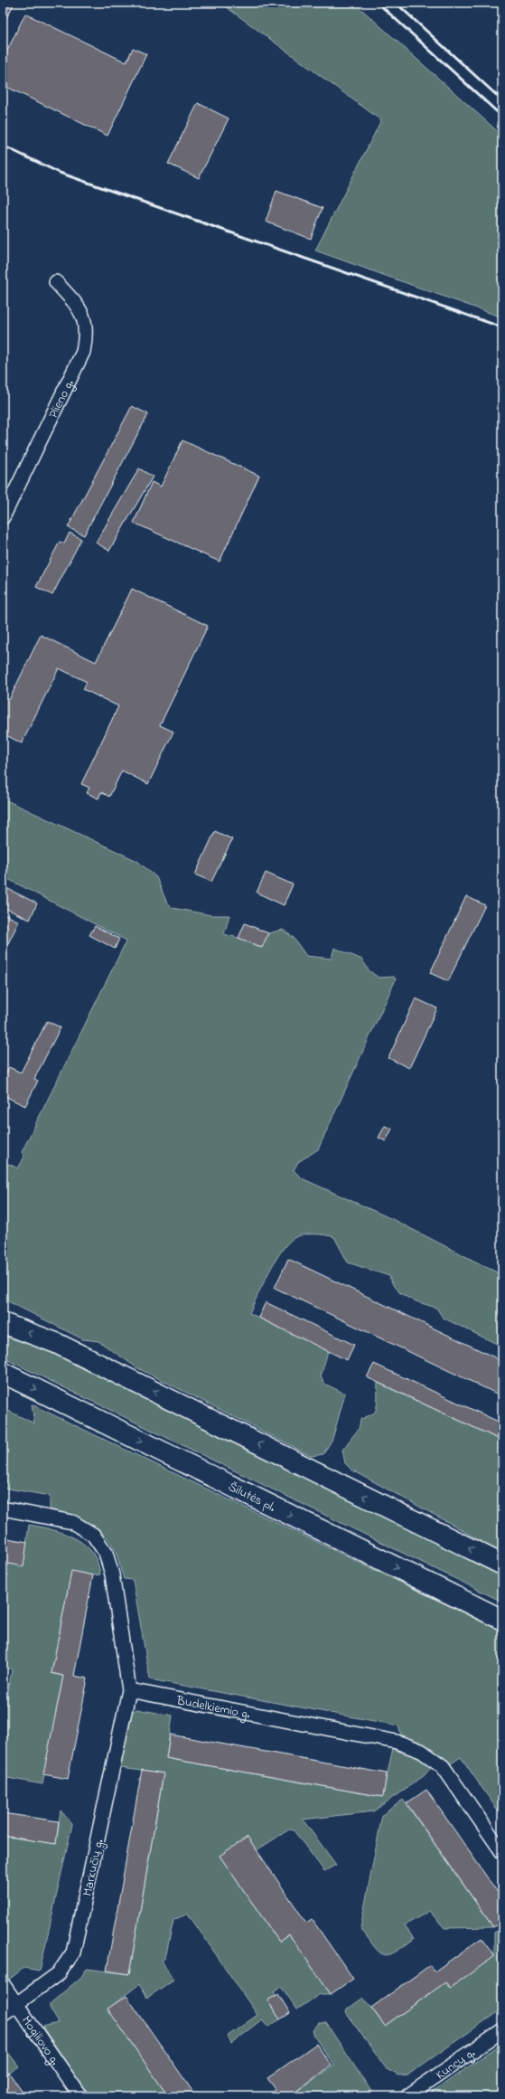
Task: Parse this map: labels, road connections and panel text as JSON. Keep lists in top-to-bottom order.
{
  "streets": {
    "main road": ["Šilutės pl."],
    "street": [
      "Plieno g.",
      "Budelkiemio g.",
      "Markučių g.",
      "Mogiliovo g.",
      "Kuncų g."
    ]
  },
  "crossings": [
    ["Budelkiemio g.", "Markučių g."],
    ["Markučių g.", "Mogiliovo g."]
  ]
}
